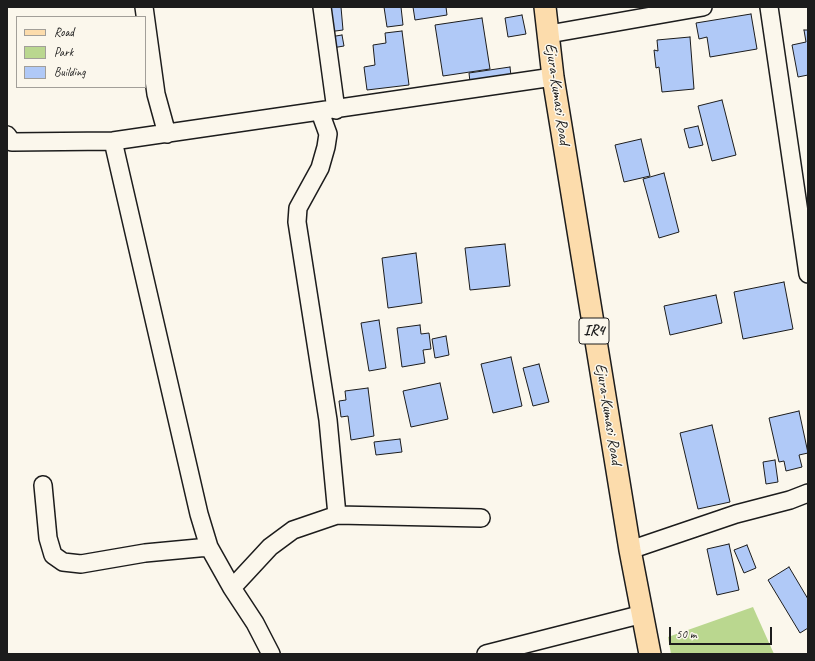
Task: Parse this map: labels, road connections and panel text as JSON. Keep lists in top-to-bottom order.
{
  "streets": {
    "main road": ["Ejura-Kumasi Road", "IR4"]
  },
  "legend": ["Road", "Park", "Building"],
  "scale_bar": "50 m"
}
